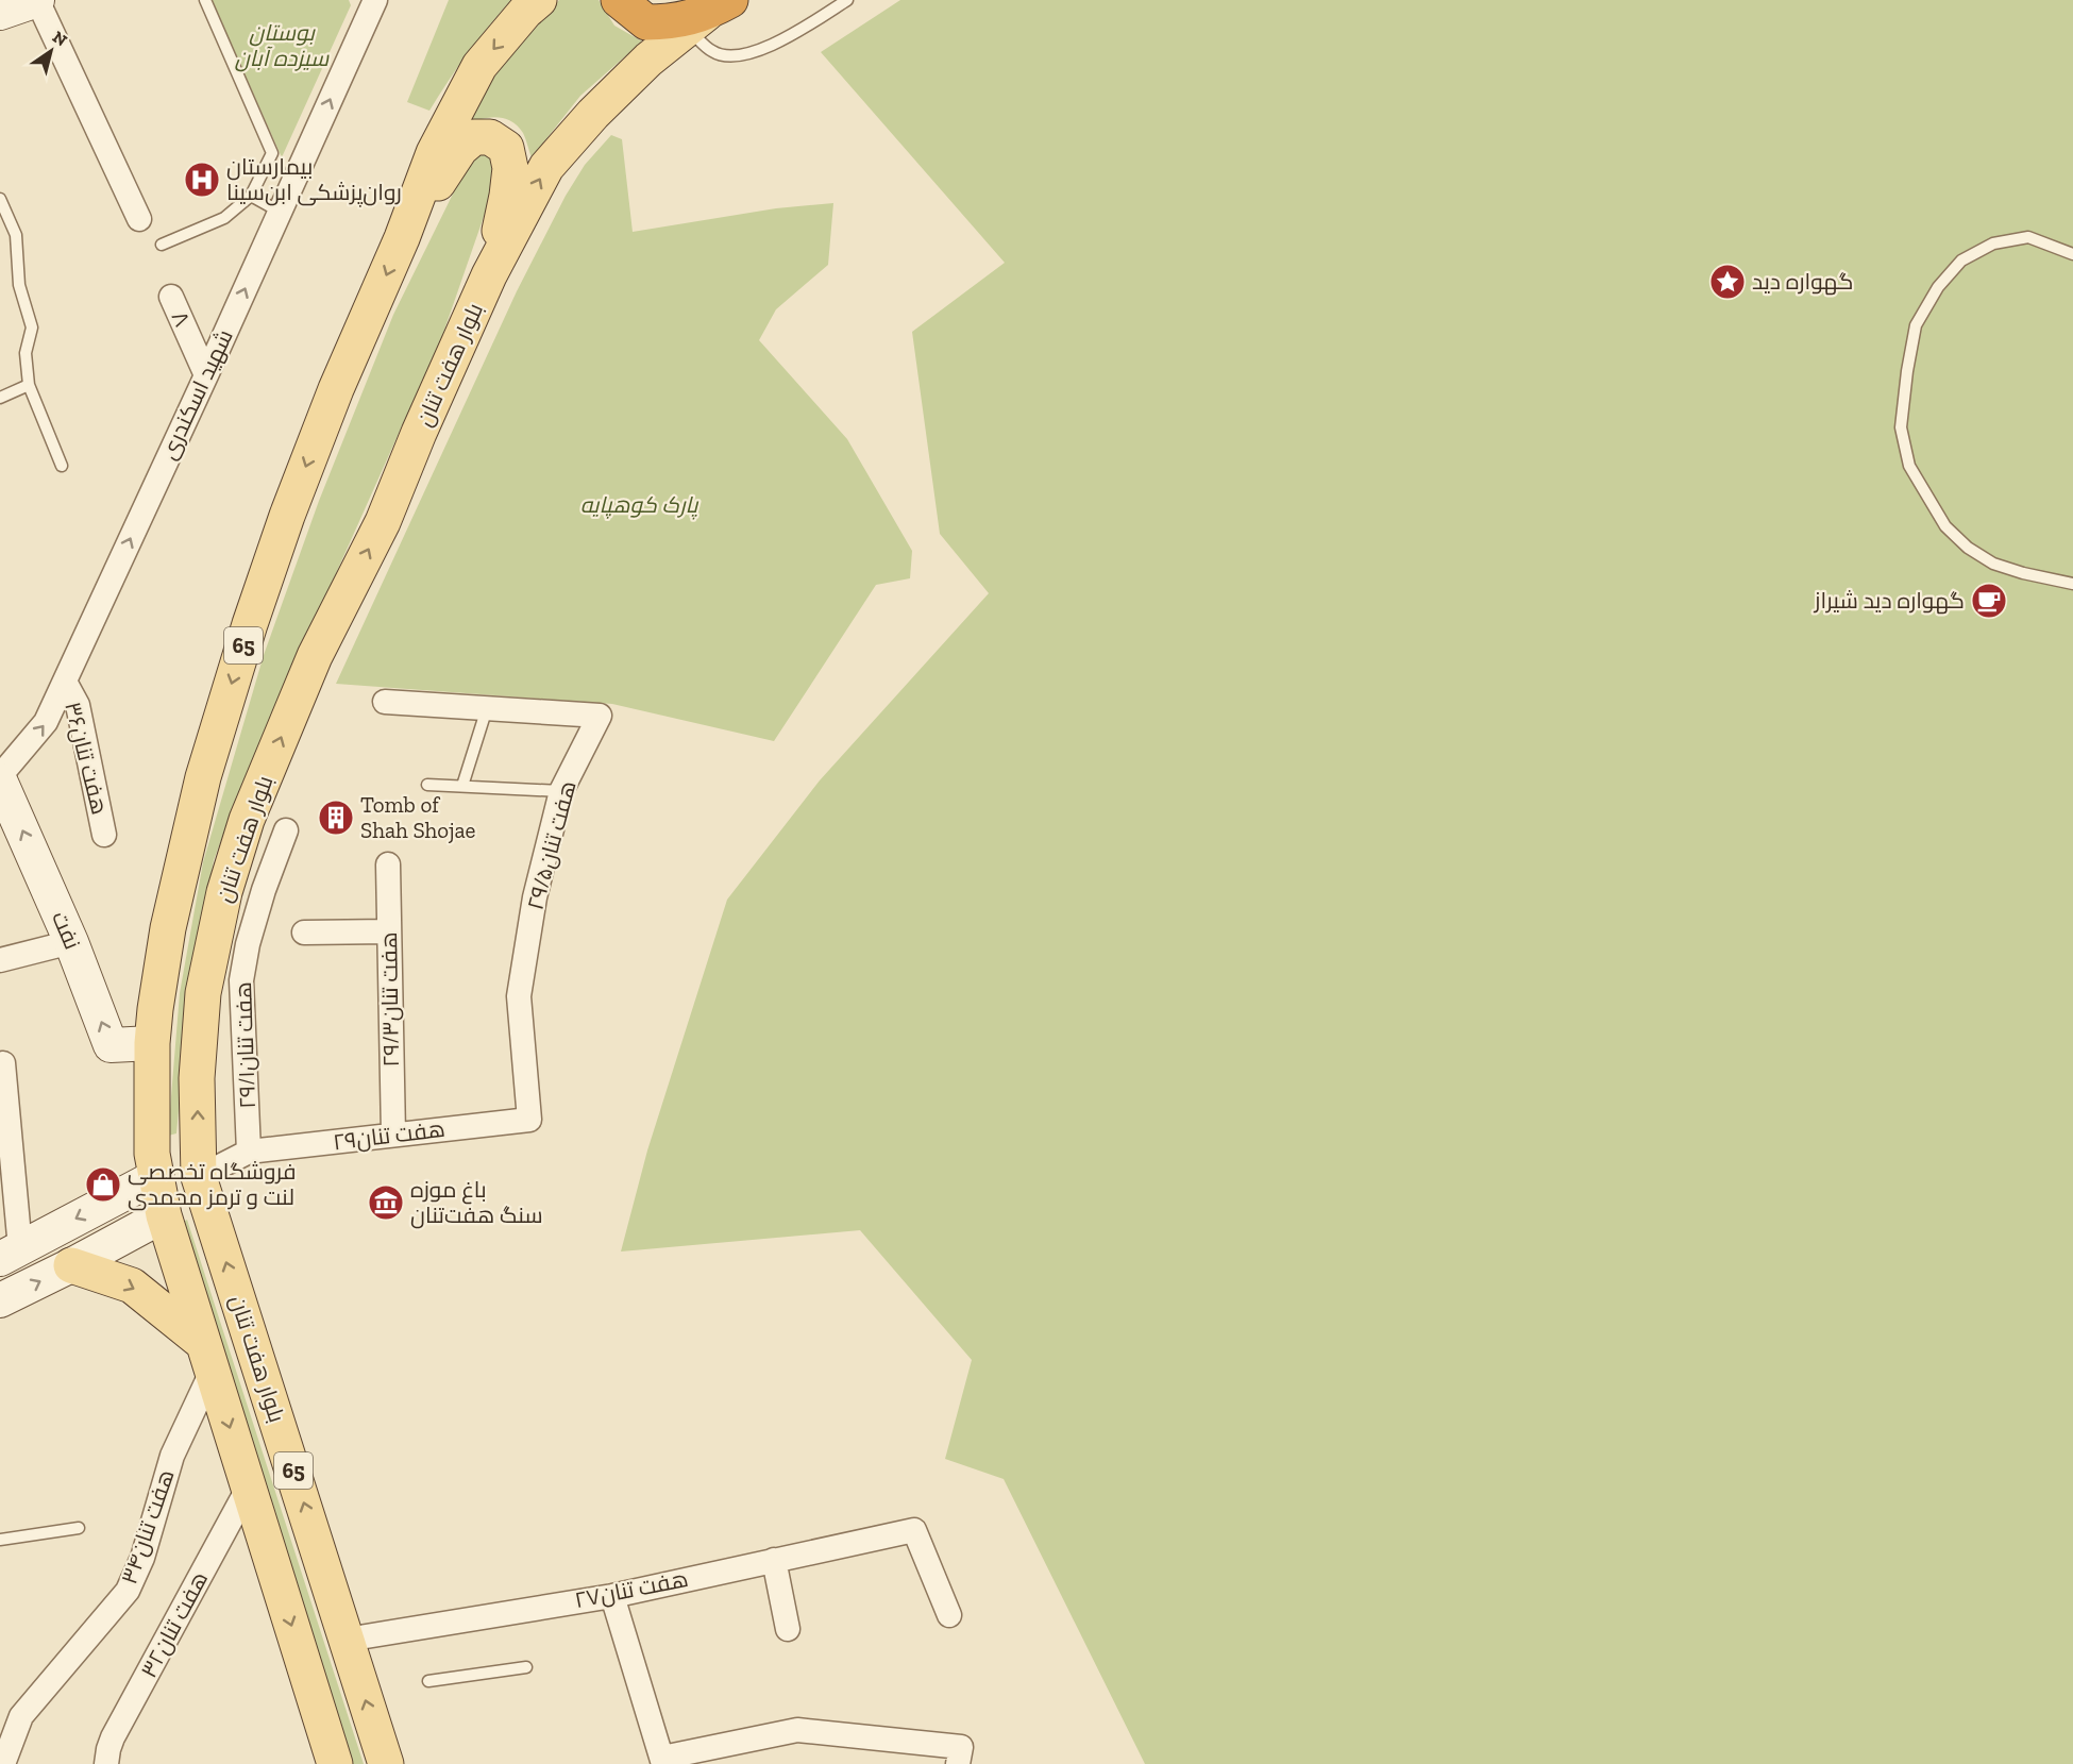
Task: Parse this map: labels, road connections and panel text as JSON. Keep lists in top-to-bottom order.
{
  "streets": {
    "main road": ["بلوار هفت تنان", "65", "نفت"],
    "street": [
      "۸",
      "شهید اسکندری",
      "هفت تنان۳۶",
      "۲۹/۵هفت تنان",
      "۲۹/۳هفت تنان",
      "۲۹/۱هفت تنان",
      "هفت تنان۲۹",
      "هفت تنان۳۴",
      "هفت تنان۲۷",
      "هفت تنان۳۲"
    ]
  },
  "crossings": [
    ["۸", "شهید اسکندری"],
    ["بلوار هفت تنان", "نفت"],
    ["بلوار هفت تنان", "هفت تنان۳۴"],
    ["بلوار هفت تنان", "هفت تنان۲۷"],
    ["بلوار هفت تنان", "هفت تنان۳۲"],
    ["شهید اسکندری", "هفت تنان۳۶"],
    ["شهید اسکندری", "نفت"],
    ["۲۹/۵هفت تنان", "هفت تنان۲۹"],
    ["۲۹/۳هفت تنان", "هفت تنان۲۹"],
    ["۲۹/۱هفت تنان", "هفت تنان۲۹"]
  ],
  "one_way": ["شهید اسکندری", "نفت"],
  "parks": ["بوستان سیزده آبان", "پارک کوهپایه"],
  "places": {
    "hospital": ["بیمارستان روان‌پزشکی ابن‌سینا"],
    "place": ["گهواره دید"],
    "cafe": ["گهواره دید شیراز"],
    "building": ["Tomb of Shah Shojae"],
    "shop": ["فروشگاه تخصصی لنت و ترمز محمدی"],
    "museum": ["باغ‌ موزه سنگ هفت‌تنان"]
  },
  "north": "top right"
}
